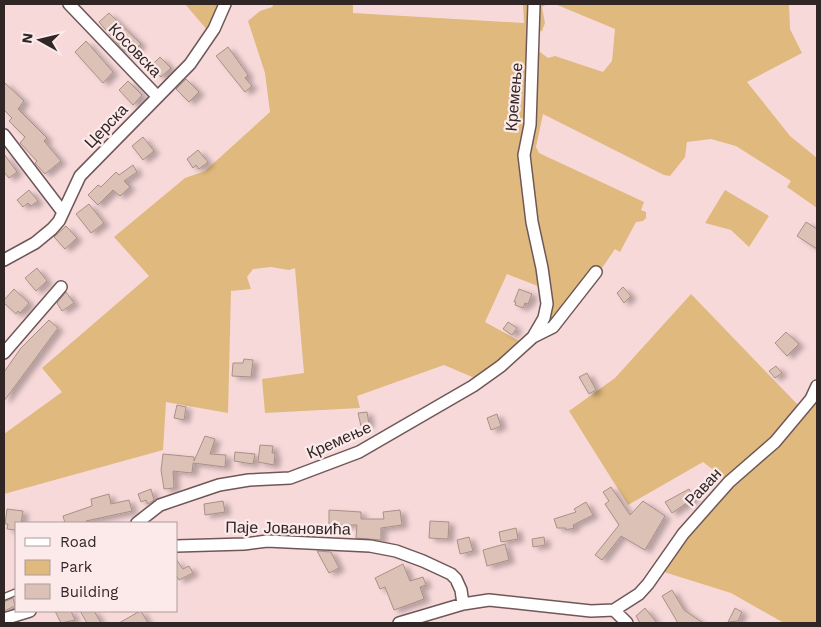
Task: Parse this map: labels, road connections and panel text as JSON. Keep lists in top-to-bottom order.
{
  "streets": {
    "street": [
      "Косовска",
      "Кремење",
      "Церска",
      "Раван",
      "Паје Јовановића"
    ]
  },
  "crossings": [
    ["Косовска", "Церска"]
  ],
  "legend": ["Road", "Park", "Building"],
  "north": "left"
}
